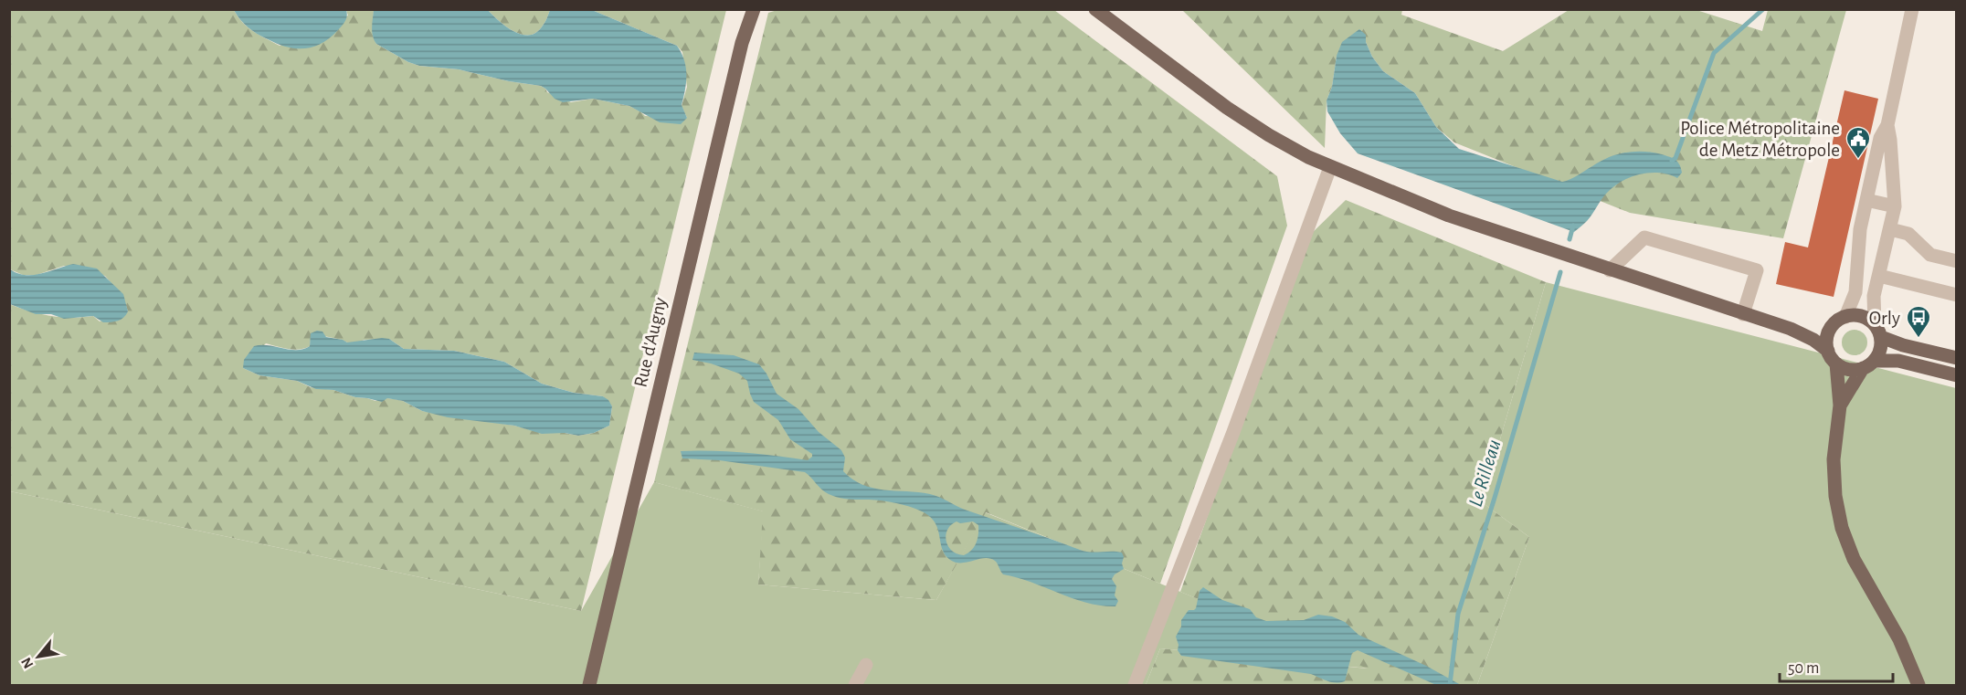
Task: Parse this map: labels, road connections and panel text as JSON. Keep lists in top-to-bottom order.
{
  "streets": {
    "main road": ["Rue d'Augny"]
  },
  "water": ["Le Rilleau"],
  "places": {
    "public building": ["Police Métropolitaine de Metz Métropole"],
    "bus stop": ["Orly"]
  },
  "scale_bar": "50 m",
  "north": "bottom left"
}
